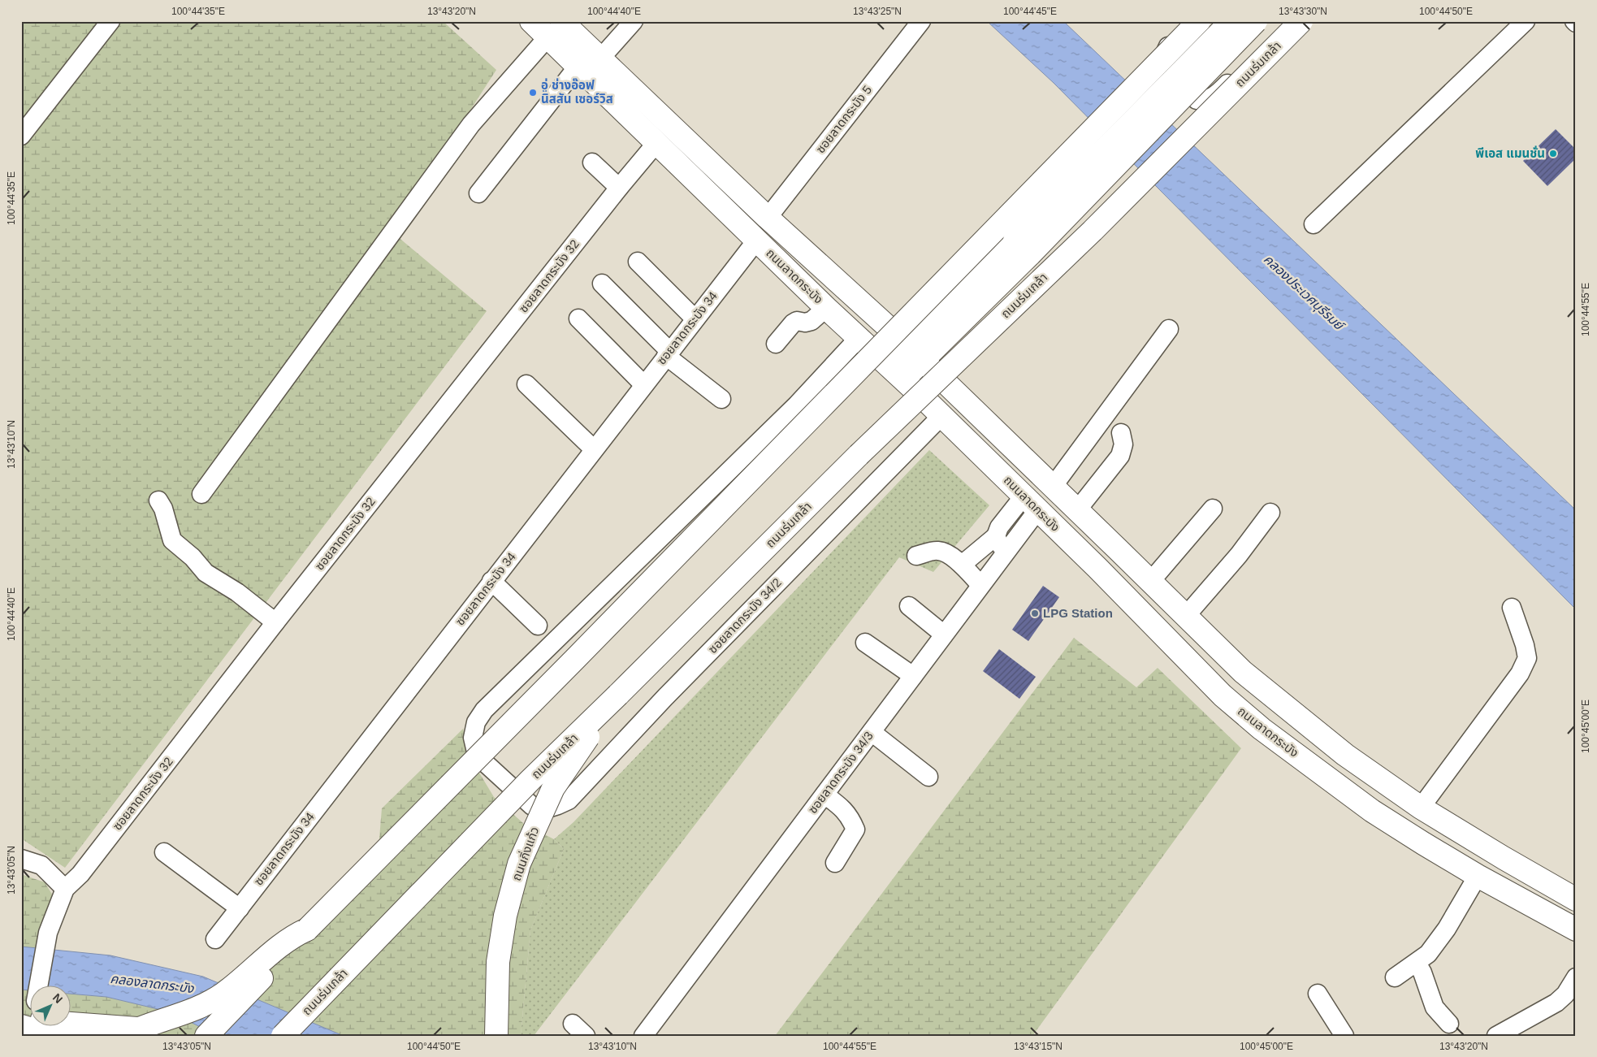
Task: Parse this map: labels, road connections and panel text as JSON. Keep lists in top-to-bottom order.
{
  "streets": {
    "main road": ["ถนนร่มเกล้า", "ถนนลาดกระบัง", "ถนนกิ่งแก้ว"],
    "street": [
      "ซอยลาดกระบัง 5",
      "ซอยลาดกระบัง 32",
      "ซอยลาดกระบัง 34",
      "ซอยลาดกระบัง 34/2",
      "ซอยลาดกระบัง 34/3"
    ]
  },
  "crossings": [
    ["ถนนร่มเกล้า", "ถนนกิ่งแก้ว"],
    ["ซอยลาดกระบัง 5", "ถนนลาดกระบัง"],
    ["ซอยลาดกระบัง 32", "ถนนลาดกระบัง"],
    ["ถนนลาดกระบัง", "ซอยลาดกระบัง 34"],
    ["ถนนลาดกระบัง", "ซอยลาดกระบัง 34/2"],
    ["ถนนลาดกระบัง", "ซอยลาดกระบัง 34/3"]
  ],
  "water": ["คลองประเวศบุรีรมย์", "คลองลาดกระบัง"],
  "places": ["อู่ ช่างอ๊อฟ นิสสัน เซอร์วิส", "พีเอส แมนชั่น", "LPG Station"],
  "north": "top right",
  "coordinates": [
    "100°44'35\"E",
    "13°43'20\"N",
    "100°44'40\"E",
    "13°43'25\"N",
    "100°44'45\"E",
    "13°43'30\"N",
    "100°44'50\"E",
    "100°44'55\"E",
    "13°43'10\"N",
    "100°45'00\"E",
    "13°43'05\"N",
    "13°43'15\"N"
  ]
}
